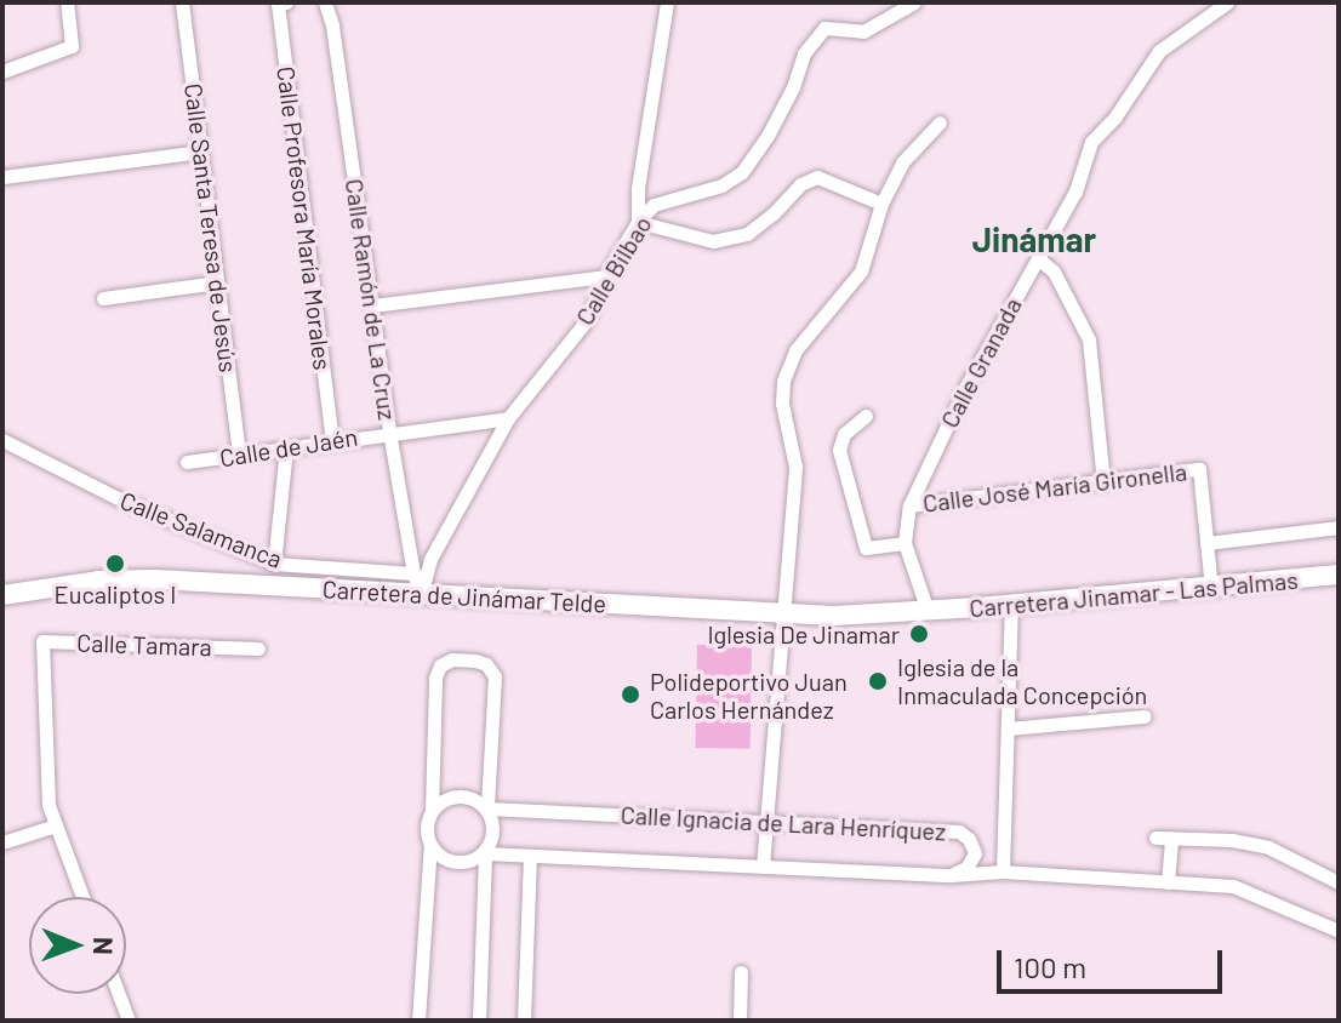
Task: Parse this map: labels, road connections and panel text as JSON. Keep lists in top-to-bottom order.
{
  "streets": {
    "main road": ["Carretera Jinamar - Las Palmas", "Carretera de Jinámar Telde"],
    "street": [
      "Calle Profesora María Morales",
      "Calle Santa Teresa de Jesús",
      "Calle Bilbao",
      "Calle Ramón de La Cruz",
      "Calle Granada",
      "Calle de Jaén",
      "Calle José María Gironella",
      "Calle Salamanca",
      "Calle Tamara",
      "Calle Ignacia de Lara Henríquez"
    ]
  },
  "crossings": [
    ["Calle Profesora María Morales", "Calle de Jaén"],
    ["Calle Santa Teresa de Jesús", "Calle de Jaén"],
    ["Calle Bilbao", "Calle Ramón de La Cruz"],
    ["Calle Bilbao", "Calle de Jaén"],
    ["Calle Bilbao", "Carretera de Jinámar Telde"],
    ["Calle Ramón de La Cruz", "Calle de Jaén"],
    ["Calle Ramón de La Cruz", "Calle Salamanca"],
    ["Calle Ramón de La Cruz", "Carretera de Jinámar Telde"],
    ["Calle Granada", "Calle José María Gironella"],
    ["Calle Granada", "Carretera Jinamar - Las Palmas"],
    ["Calle Granada", "Carretera de Jinámar Telde"],
    ["Carretera Jinamar - Las Palmas", "Carretera de Jinámar Telde"]
  ],
  "districts": ["Jinámar"],
  "places": [
    "Eucaliptos I",
    "Iglesia De Jinamar",
    "Iglesia de la Inmaculada Concepción",
    "Polideportivo Juan Carlos Hernández"
  ],
  "scale_bar": "100 m",
  "north": "right"
}
